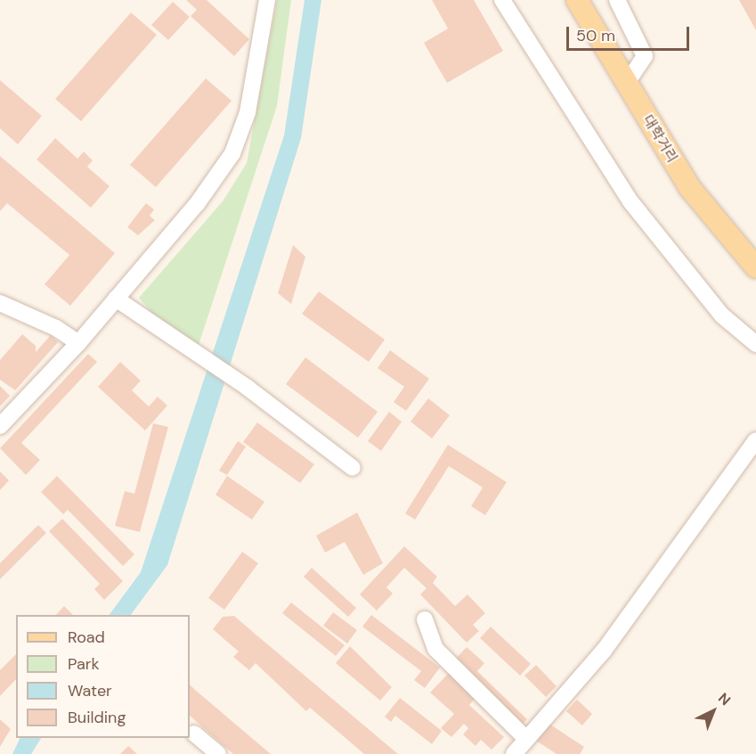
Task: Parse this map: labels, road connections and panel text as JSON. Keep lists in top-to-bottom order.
{
  "streets": {
    "main road": ["대학거리"]
  },
  "legend": [
    "Road",
    "Park",
    "Water",
    "Building"
  ],
  "scale_bar": "50 m",
  "north": "top right"
}
